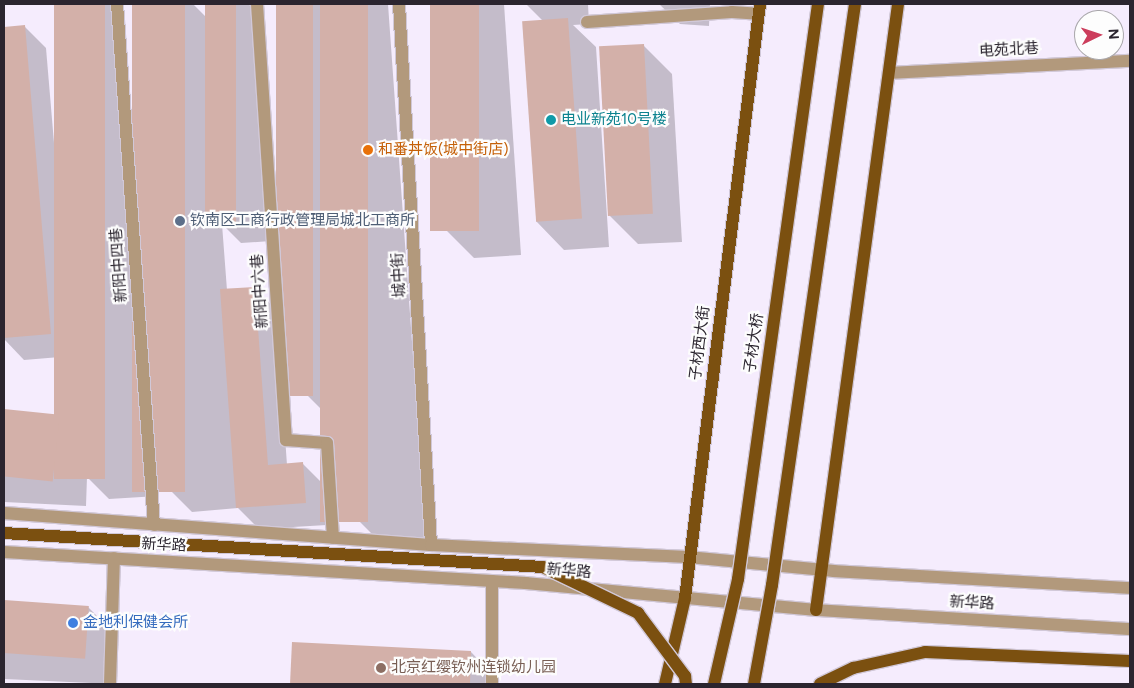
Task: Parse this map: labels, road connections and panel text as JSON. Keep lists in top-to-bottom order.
{
  "streets": {
    "main road": ["子材西大街", "子材大桥"],
    "street": [
      "电苑北巷",
      "新阳中四巷",
      "城中街",
      "新阳中六巷",
      "新华路"
    ]
  },
  "crossings": [
    ["新阳中四巷", "新华路"],
    ["城中街", "新华路"],
    ["新阳中六巷", "新华路"],
    ["子材西大街", "新华路"]
  ],
  "places": [
    "电业新苑10号楼",
    "和番丼饭(城中街店)",
    "钦南区工商行政管理局城北工商所",
    "金地利保健会所",
    "北京红缨钦州连锁幼儿园"
  ],
  "north": "right"
}
